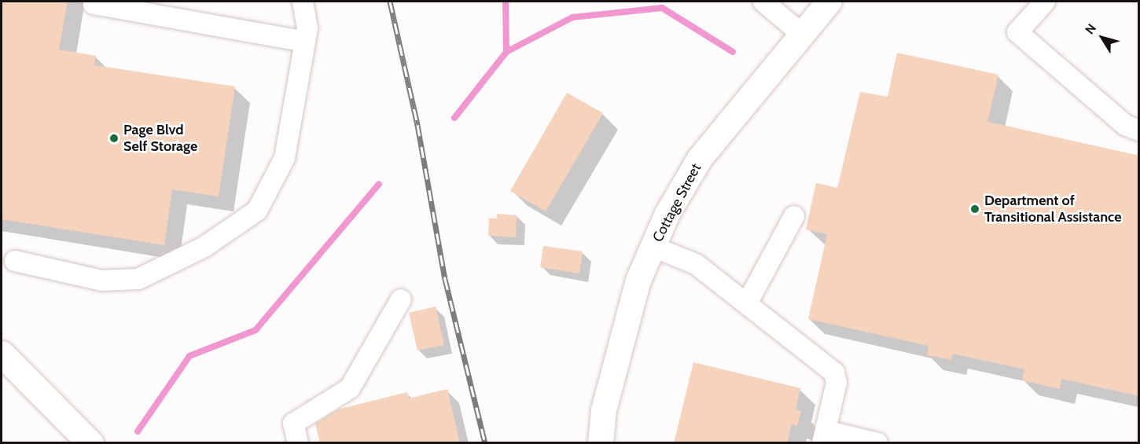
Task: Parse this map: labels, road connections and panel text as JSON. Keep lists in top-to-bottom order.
{
  "streets": {
    "main road": ["Cottage Street"]
  },
  "places": ["Page Blvd Self Storage", "Department of Transitional Assistance"],
  "north": "top left"
}
